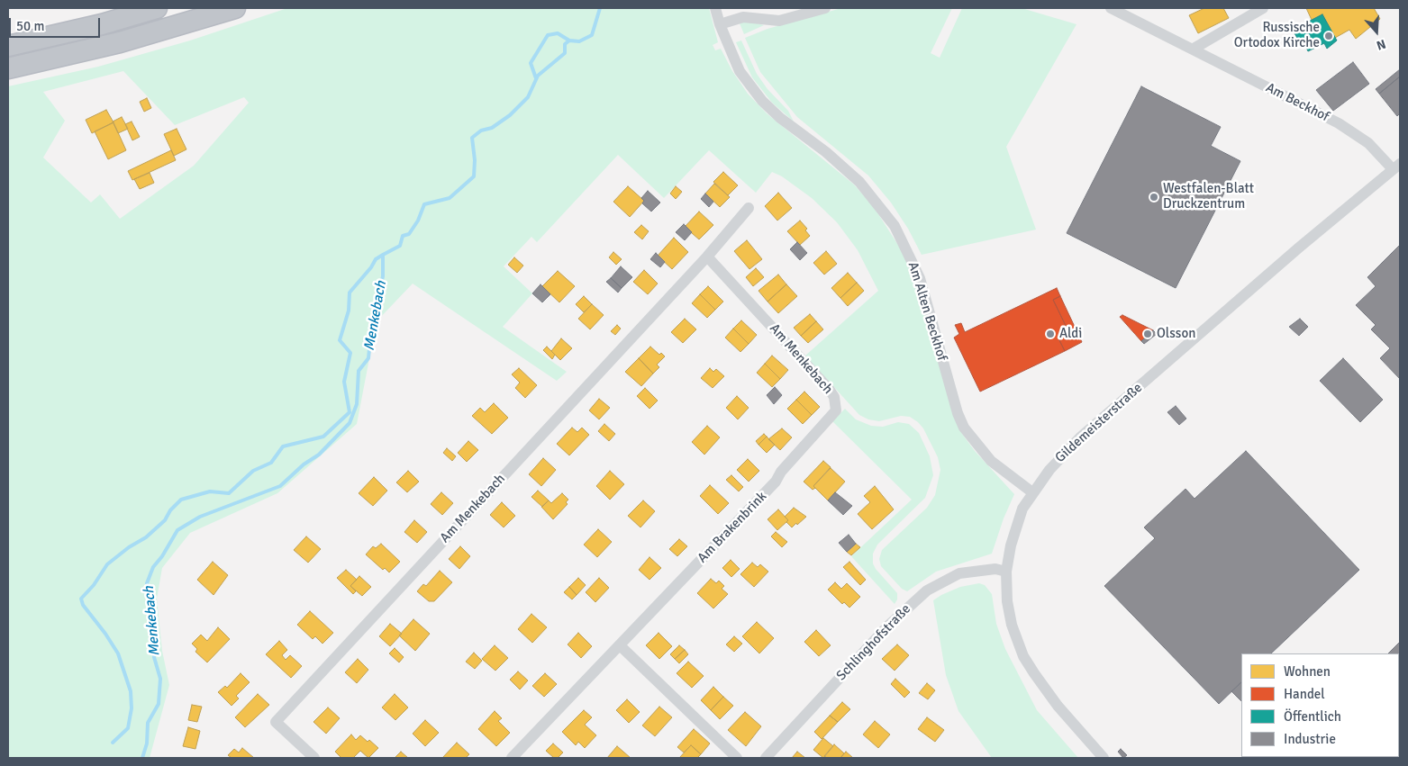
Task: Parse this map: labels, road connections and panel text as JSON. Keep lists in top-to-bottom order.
{
  "streets": {
    "street": [
      "Am Beckhof",
      "Am Alten Beckhof",
      "Am Menkebach",
      "Gildemeisterstraße",
      "Am Brakenbrink",
      "Schlinghofstraße"
    ]
  },
  "crossings": [
    ["Am Beckhof", "Gildemeisterstraße"],
    ["Am Alten Beckhof", "Gildemeisterstraße"],
    ["Am Menkebach", "Am Brakenbrink"],
    ["Gildemeisterstraße", "Schlinghofstraße"]
  ],
  "water": ["Menkebach"],
  "places": [
    "Russische Ortodox Kirche",
    "Westfalen-Blatt Druckzentrum",
    "Aldi",
    "Olsson"
  ],
  "legend": [
    "Wohnen",
    "Handel",
    "Öffentlich",
    "Industrie"
  ],
  "scale_bar": "50 m",
  "north": "bottom"
}
